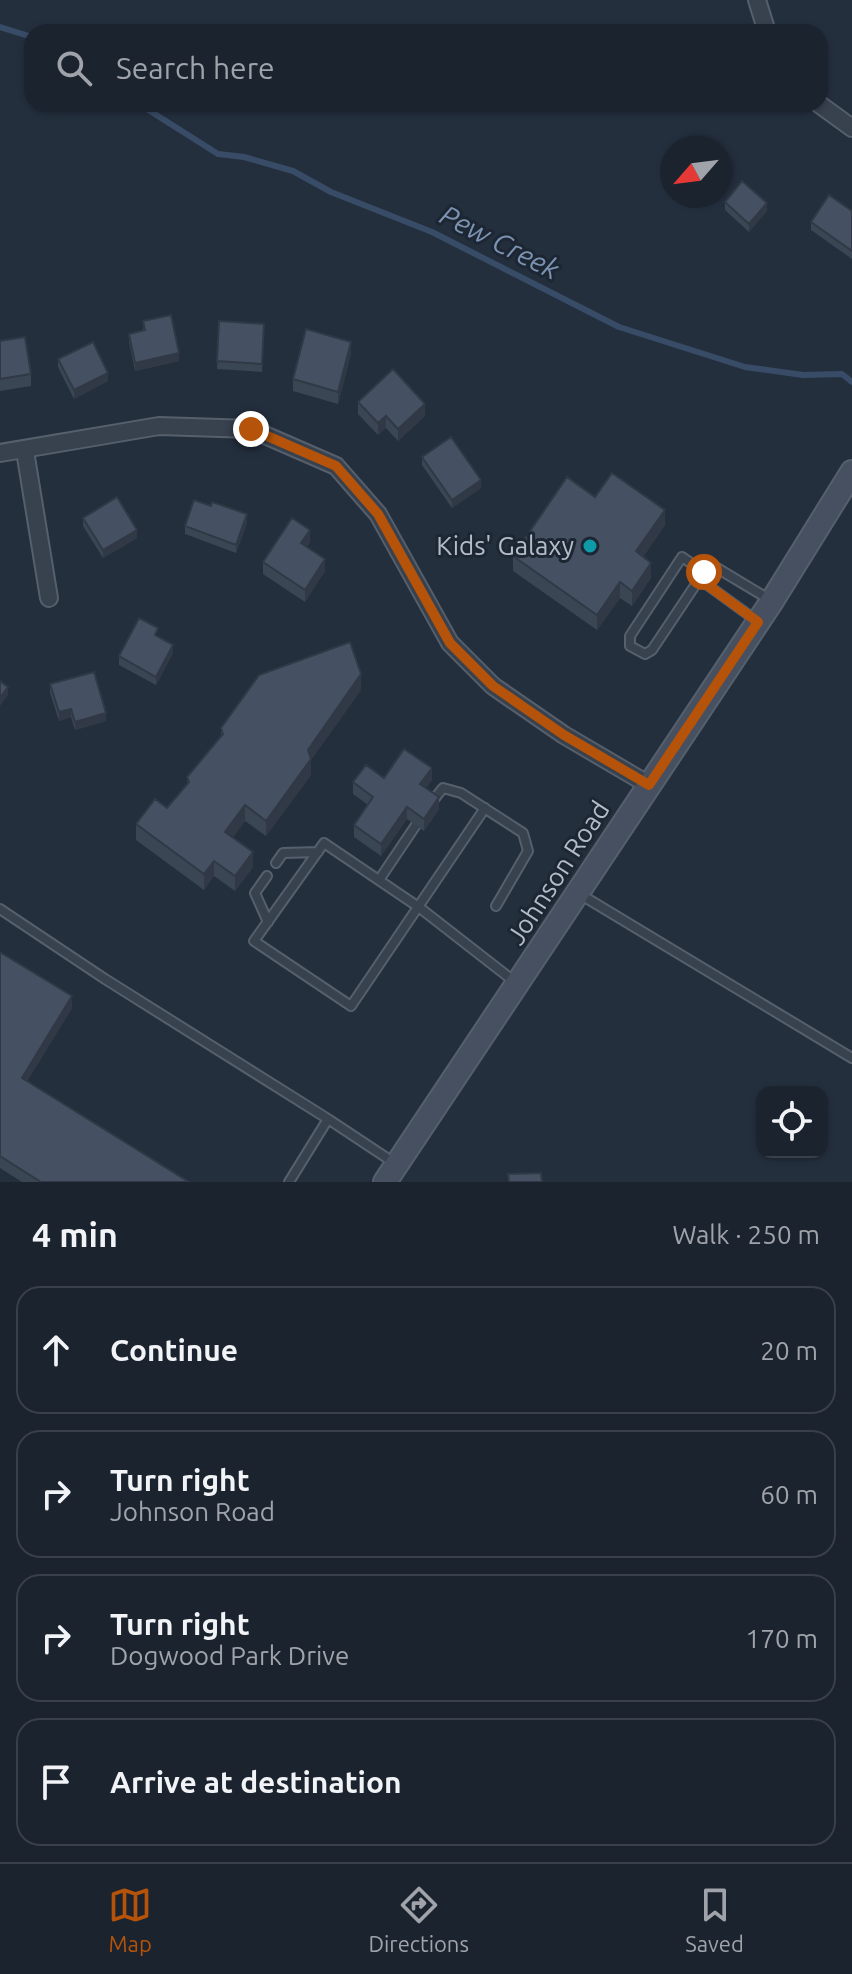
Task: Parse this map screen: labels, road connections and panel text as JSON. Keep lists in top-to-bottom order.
{
  "streets": {
    "street": ["Johnson Road"]
  },
  "water": ["Pew Creek"],
  "places": ["Kids' Galaxy"],
  "north": "bottom left",
  "page": {
    "search": "Search here",
    "heading": ["4 min", "Walk · 250 m"],
    "list": [
      ["Continue", "20 m"],
      ["Turn right", "Johnson Road", "60 m"],
      ["Turn right", "Dogwood Park Drive", "170 m"],
      "Arrive at destination"
    ],
    "nav": ["Map", "Directions", "Saved"]
  }
}
